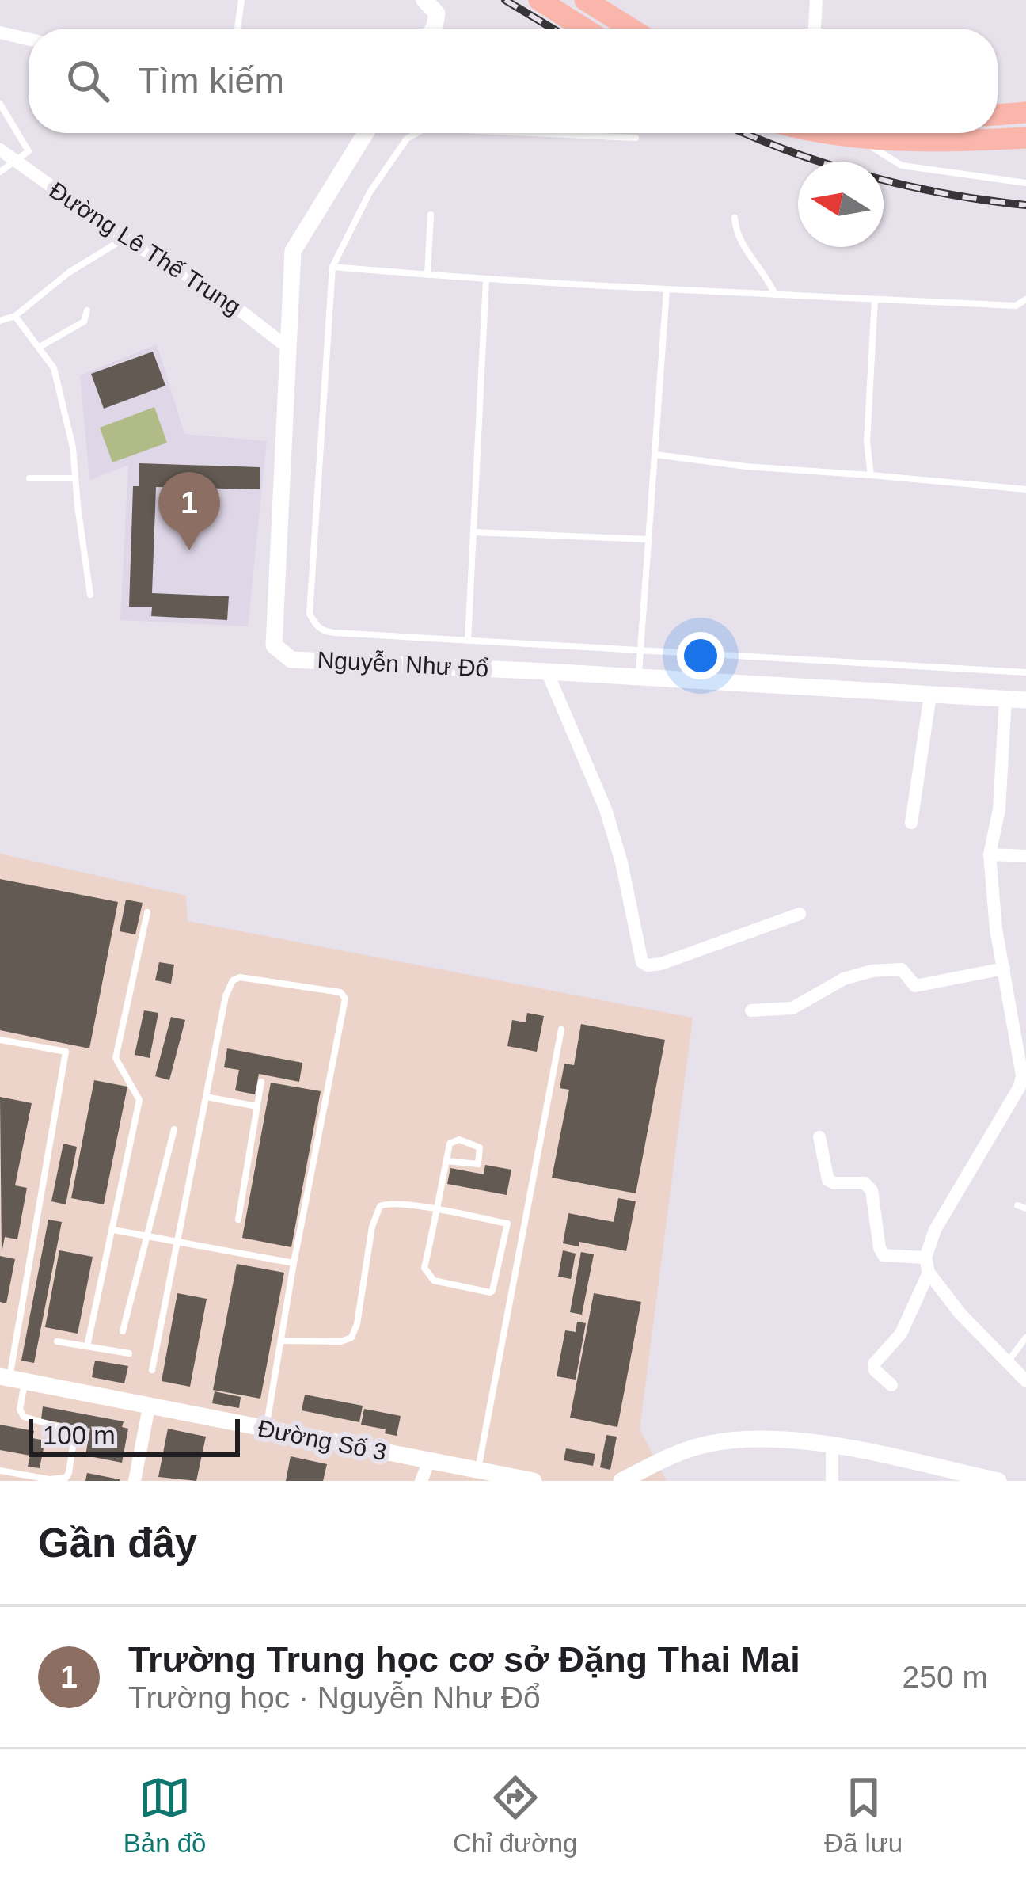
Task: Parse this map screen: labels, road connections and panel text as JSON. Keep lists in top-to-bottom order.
{
  "streets": {
    "street": ["Đường Lê Thế Trung", "Nguyễn Như Đổ", "Đường Số 3"]
  },
  "crossings": [
    ["Đường Lê Thế Trung", "Nguyễn Như Đổ"]
  ],
  "scale_bar": "100 m",
  "north": "left",
  "page": {
    "search": "Tìm kiếm",
    "pins": "1",
    "scale": "100 m",
    "heading": "Gần đây",
    "list": [
      {
        "mark": "1",
        "name": "Trường Trung học cơ sở Đặng Thai Mai",
        "note": "Trường học · Nguyễn Như Đổ",
        "value": "250 m"
      }
    ],
    "nav": ["Bản đồ", "Chỉ đường", "Đã lưu"]
  }
}
